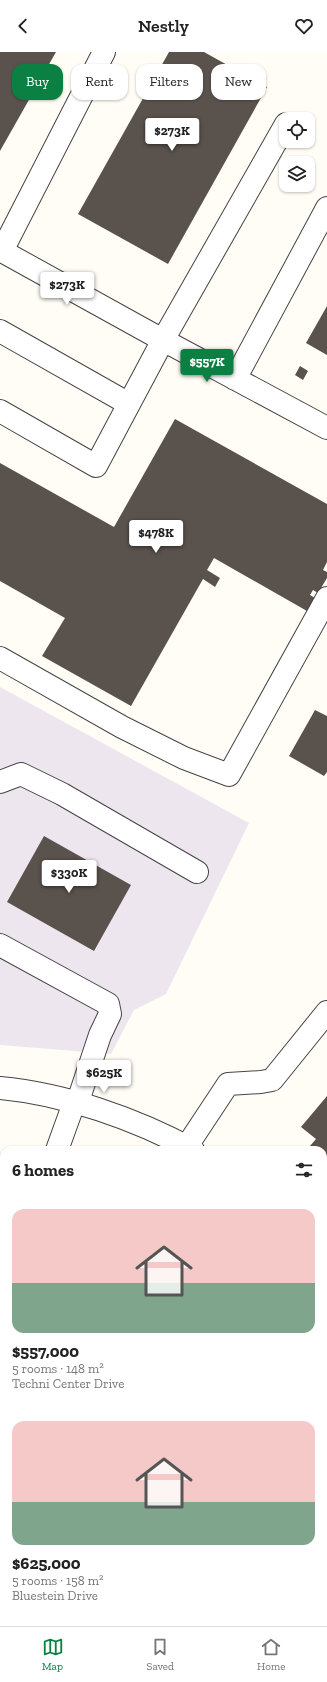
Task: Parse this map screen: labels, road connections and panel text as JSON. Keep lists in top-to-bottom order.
{
  "page": {
    "header": "Nestly",
    "chip": [
      "Buy",
      "Rent",
      "Filters",
      "New"
    ],
    "price": [
      "$273K",
      "$273K",
      "$557K",
      "$478K",
      "$330K",
      "$625K"
    ],
    "heading": "6 homes",
    "list": [
      {
        "name": "$557,000",
        "note": "5 rooms · 148 m² · Techni Center Drive"
      },
      {
        "name": "$625,000",
        "note": "5 rooms · 158 m² · Bluestein Drive"
      }
    ],
    "tabs": ["Map", "Saved", "Home"]
  }
}
